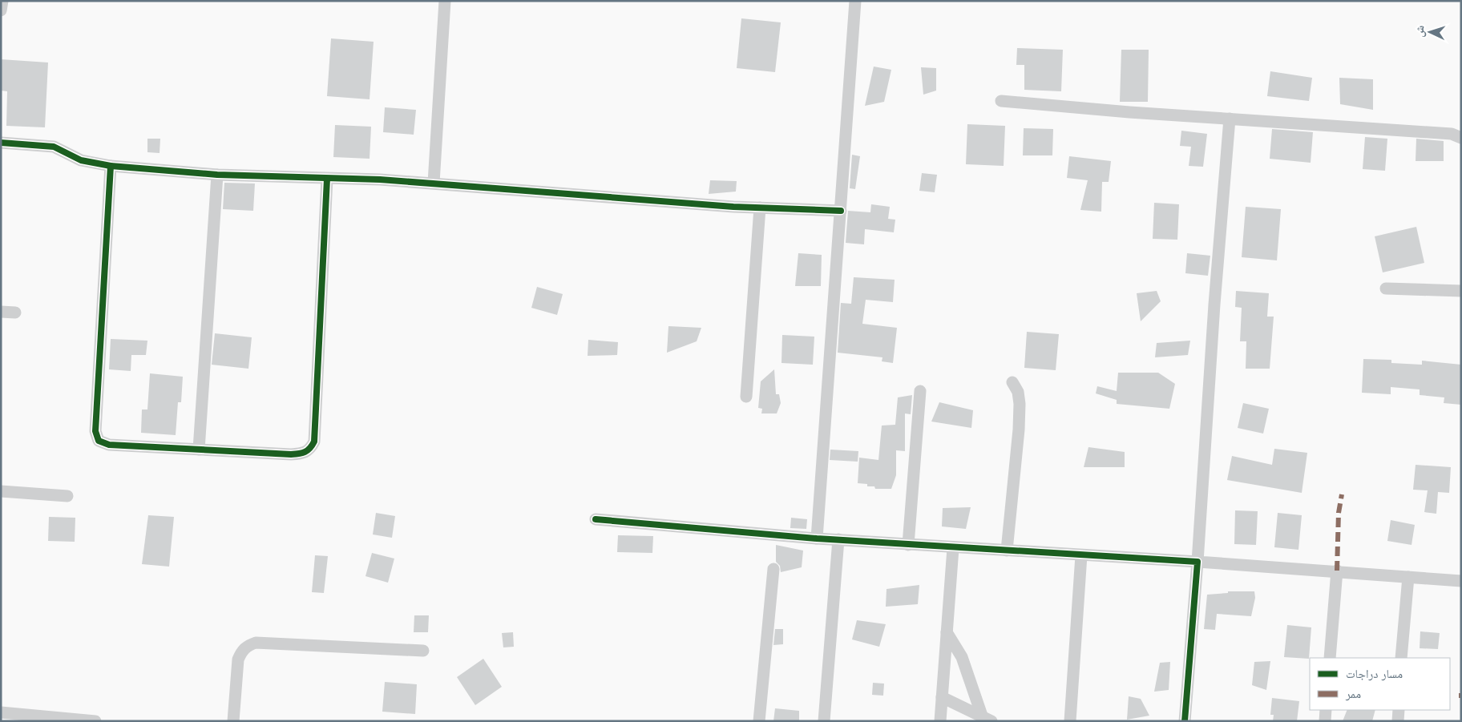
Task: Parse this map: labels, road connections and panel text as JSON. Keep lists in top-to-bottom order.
{
  "legend": ["مسار دراجات", "ممر"],
  "north": "left"
}
